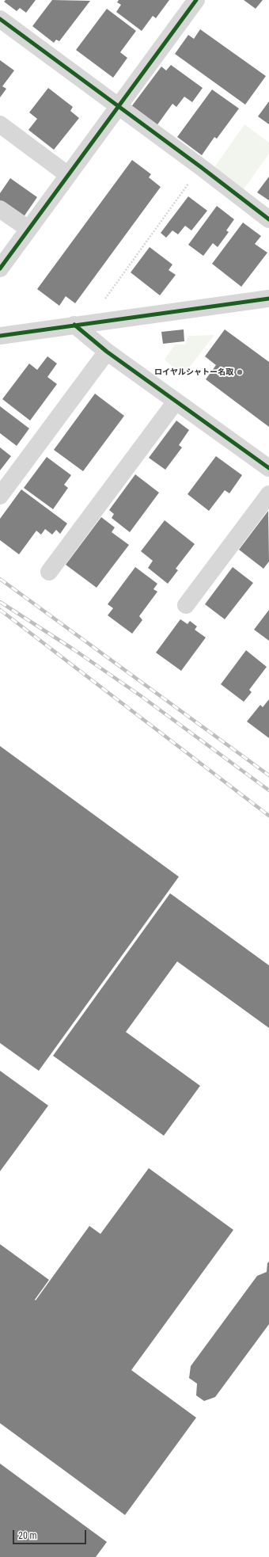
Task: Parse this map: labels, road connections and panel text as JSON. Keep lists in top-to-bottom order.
{
  "places": ["ロイヤルシャトー名取"],
  "scale_bar": "20 m"
}
